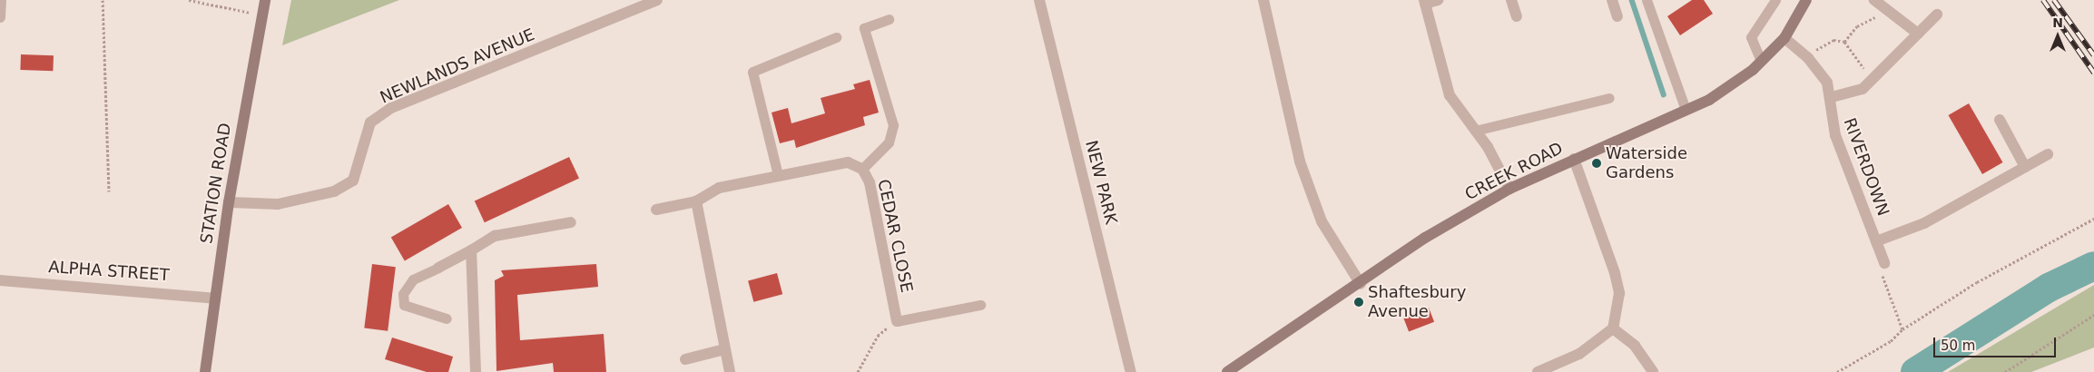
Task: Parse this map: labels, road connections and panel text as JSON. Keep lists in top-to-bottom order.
{
  "streets": {
    "street": [
      "NEWLANDS AVENUE",
      "RIVERDOWN",
      "CREEK ROAD",
      "NEW PARK",
      "STATION ROAD",
      "CEDAR CLOSE",
      "ALPHA STREET"
    ]
  },
  "crossings": [
    ["NEWLANDS AVENUE", "STATION ROAD"],
    ["RIVERDOWN", "CREEK ROAD"],
    ["STATION ROAD", "ALPHA STREET"]
  ],
  "places": ["Waterside Gardens", "Shaftesbury Avenue"],
  "scale_bar": "50 m",
  "north": "top"
}
